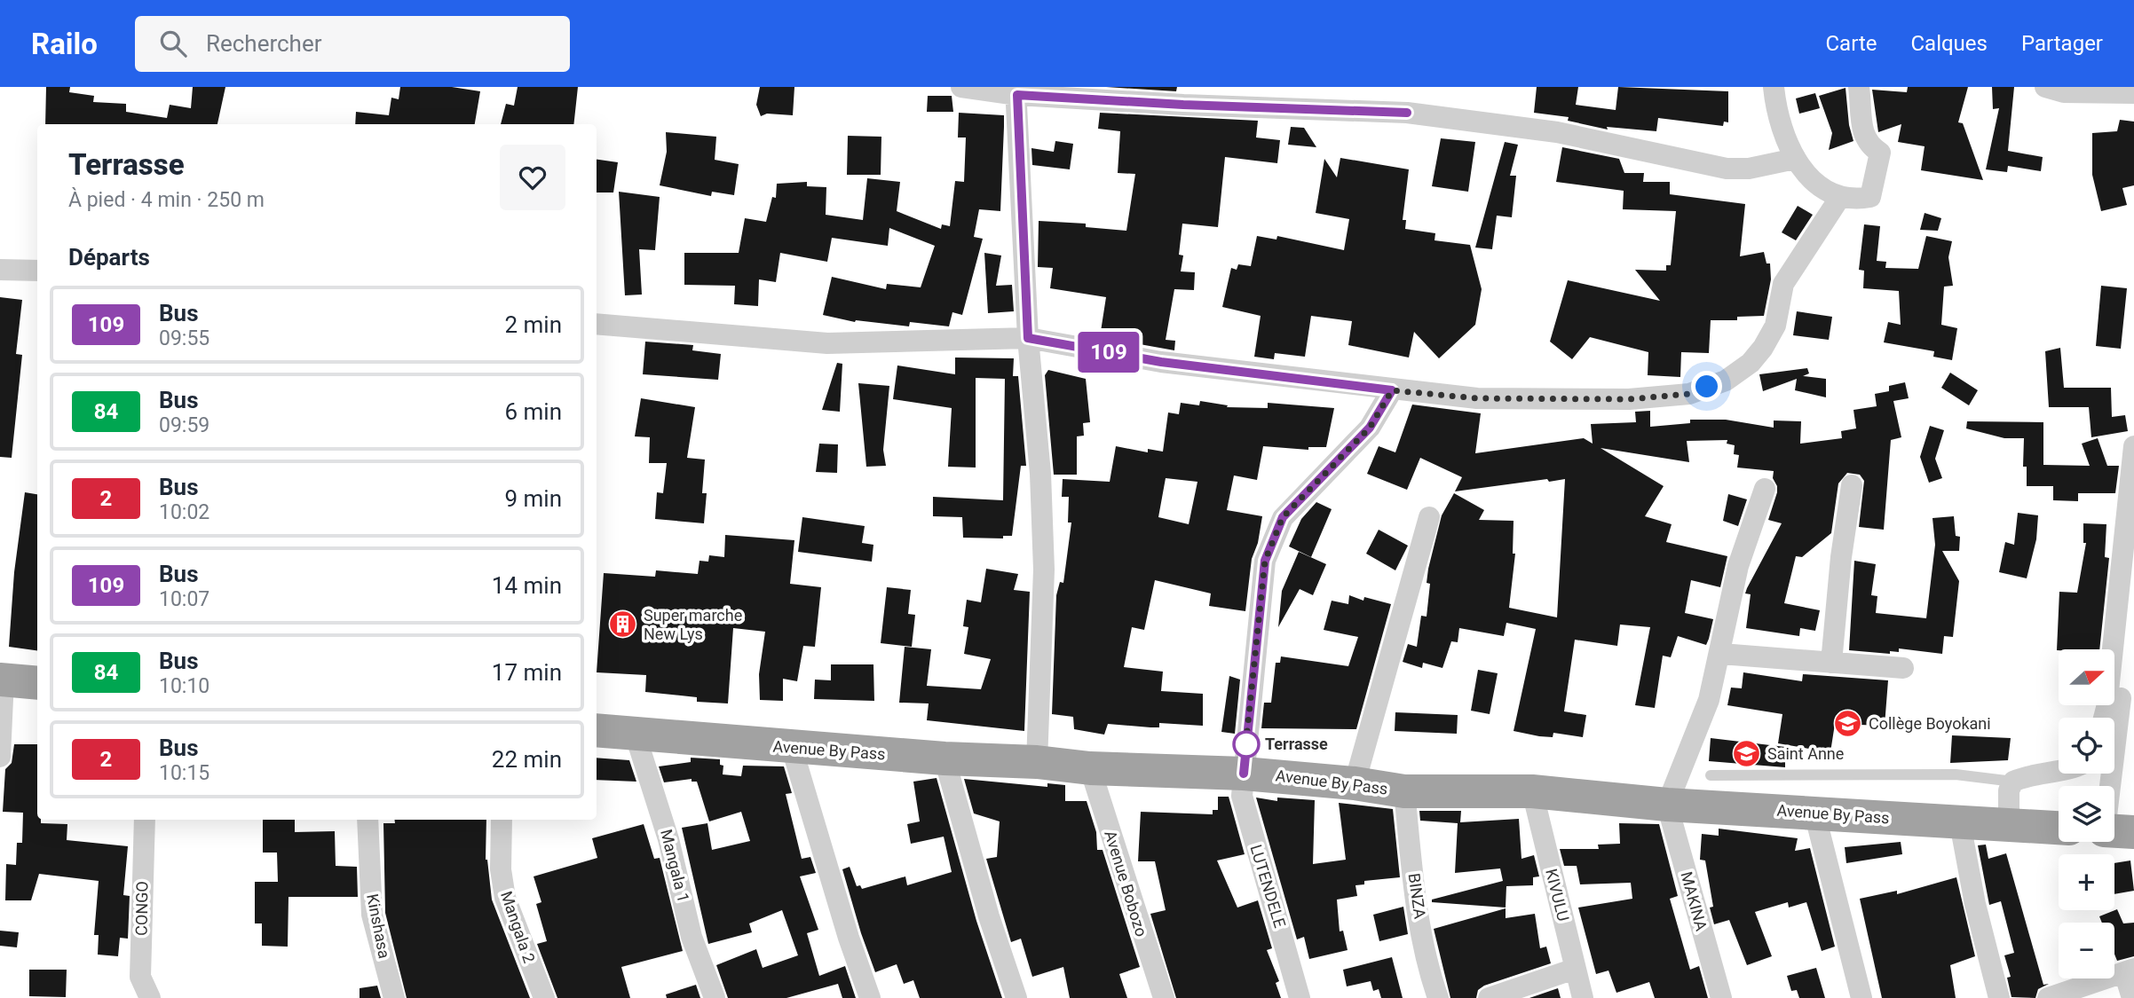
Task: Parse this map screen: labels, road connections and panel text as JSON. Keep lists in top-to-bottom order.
{
  "streets": {
    "highway": ["Avenue By Pass"],
    "street": [
      "Mangala 1",
      "Avenue Bobozo",
      "LUTENDELE",
      "KIVULU",
      "BINZA",
      "MAKINA",
      "CONGO",
      "Kinshasa",
      "Mangala 2"
    ]
  },
  "crossings": [
    ["Avenue By Pass", "Mangala 1"],
    ["Avenue By Pass", "Avenue Bobozo"],
    ["Avenue By Pass", "LUTENDELE"],
    ["Avenue By Pass", "KIVULU"],
    ["Avenue By Pass", "BINZA"],
    ["Avenue By Pass", "MAKINA"]
  ],
  "places": {
    "building": ["Super marche New Lys"],
    "school or university": ["Collège Boyokani", "Saint Anne"],
    "other": ["Terrasse"]
  },
  "lines": ["bus line 109"],
  "north": "right",
  "page": {
    "header": "Railo",
    "search": "Rechercher",
    "nav": ["Carte", "Calques", "Partager"],
    "on_map": "109",
    "heading": [
      ["Terrasse", "À pied · 4 min · 250 m"],
      "Départs"
    ],
    "list": [
      {
        "mark": "109",
        "name": "Bus",
        "note": "09:55",
        "value": "2 min"
      },
      {
        "mark": "84",
        "name": "Bus",
        "note": "09:59",
        "value": "6 min"
      },
      {
        "mark": "2",
        "name": "Bus",
        "note": "10:02",
        "value": "9 min"
      },
      {
        "mark": "109",
        "name": "Bus",
        "note": "10:07",
        "value": "14 min"
      },
      {
        "mark": "84",
        "name": "Bus",
        "note": "10:10",
        "value": "17 min"
      },
      {
        "mark": "2",
        "name": "Bus",
        "note": "10:15",
        "value": "22 min"
      }
    ],
    "map_buttons": ["+", "−"]
  }
}
